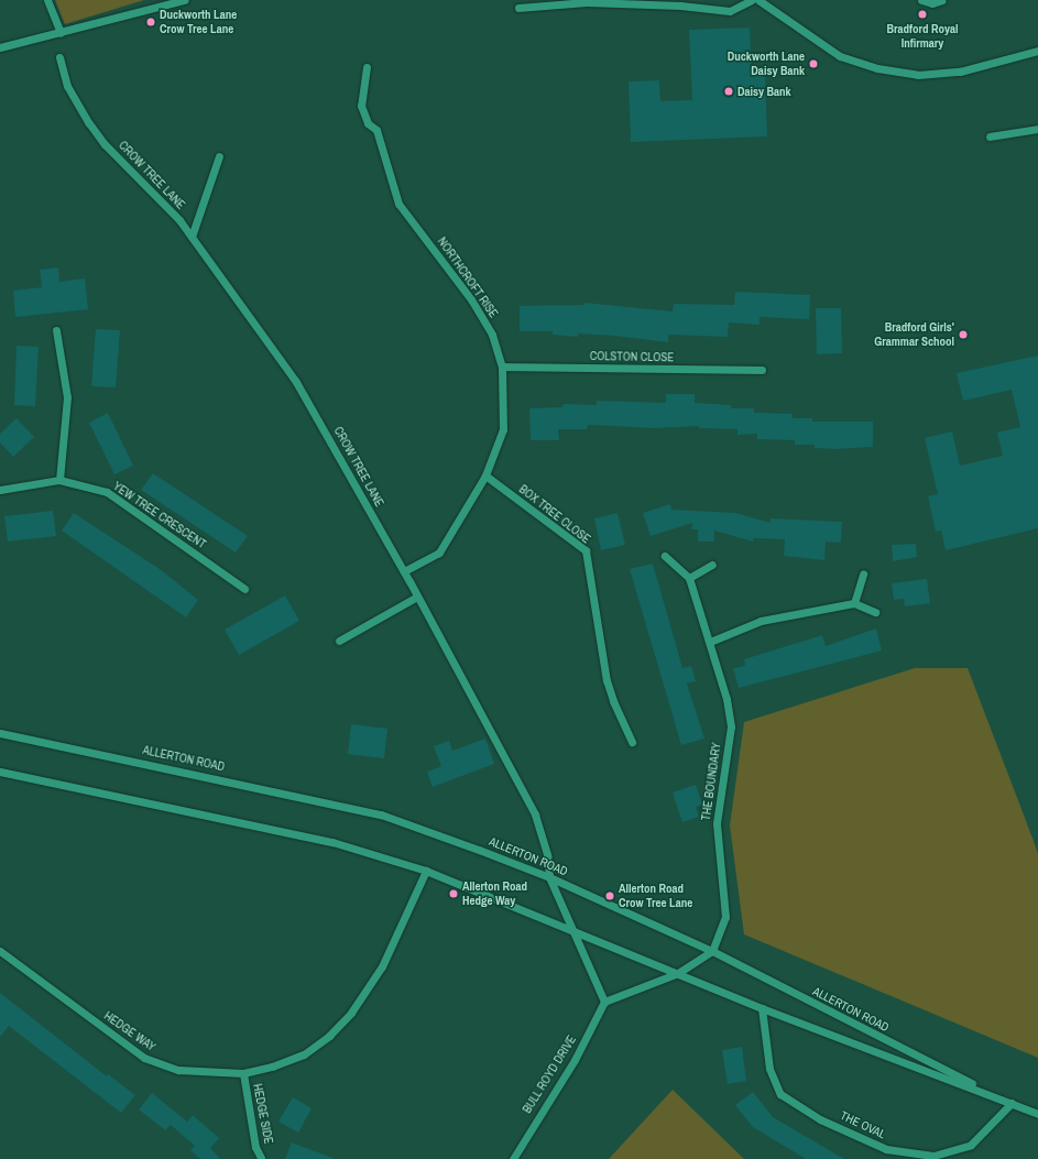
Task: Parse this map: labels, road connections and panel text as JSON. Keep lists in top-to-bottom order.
{
  "streets": {
    "street": [
      "CROW TREE LANE",
      "NORTHCROFT RISE",
      "COLSTON CLOSE",
      "BOX TREE CLOSE",
      "YEW TREE CRESCENT",
      "ALLERTON ROAD",
      "THE BOUNDARY",
      "HEDGE WAY",
      "BULL ROYD DRIVE",
      "HEDGE SIDE",
      "THE OVAL"
    ]
  },
  "crossings": [
    ["CROW TREE LANE", "NORTHCROFT RISE"],
    ["CROW TREE LANE", "ALLERTON ROAD"],
    ["NORTHCROFT RISE", "COLSTON CLOSE"],
    ["NORTHCROFT RISE", "BOX TREE CLOSE"],
    ["ALLERTON ROAD", "THE BOUNDARY"],
    ["ALLERTON ROAD", "HEDGE WAY"],
    ["ALLERTON ROAD", "THE OVAL"],
    ["HEDGE WAY", "HEDGE SIDE"]
  ],
  "places": [
    "Bradford Royal Infirmary",
    "Duckworth Lane Crow Tree Lane",
    "Duckworth Lane Daisy Bank",
    "Daisy Bank",
    "Bradford Girls' Grammar School",
    "Allerton Road Hedge Way",
    "Allerton Road Crow Tree Lane"
  ]
}
